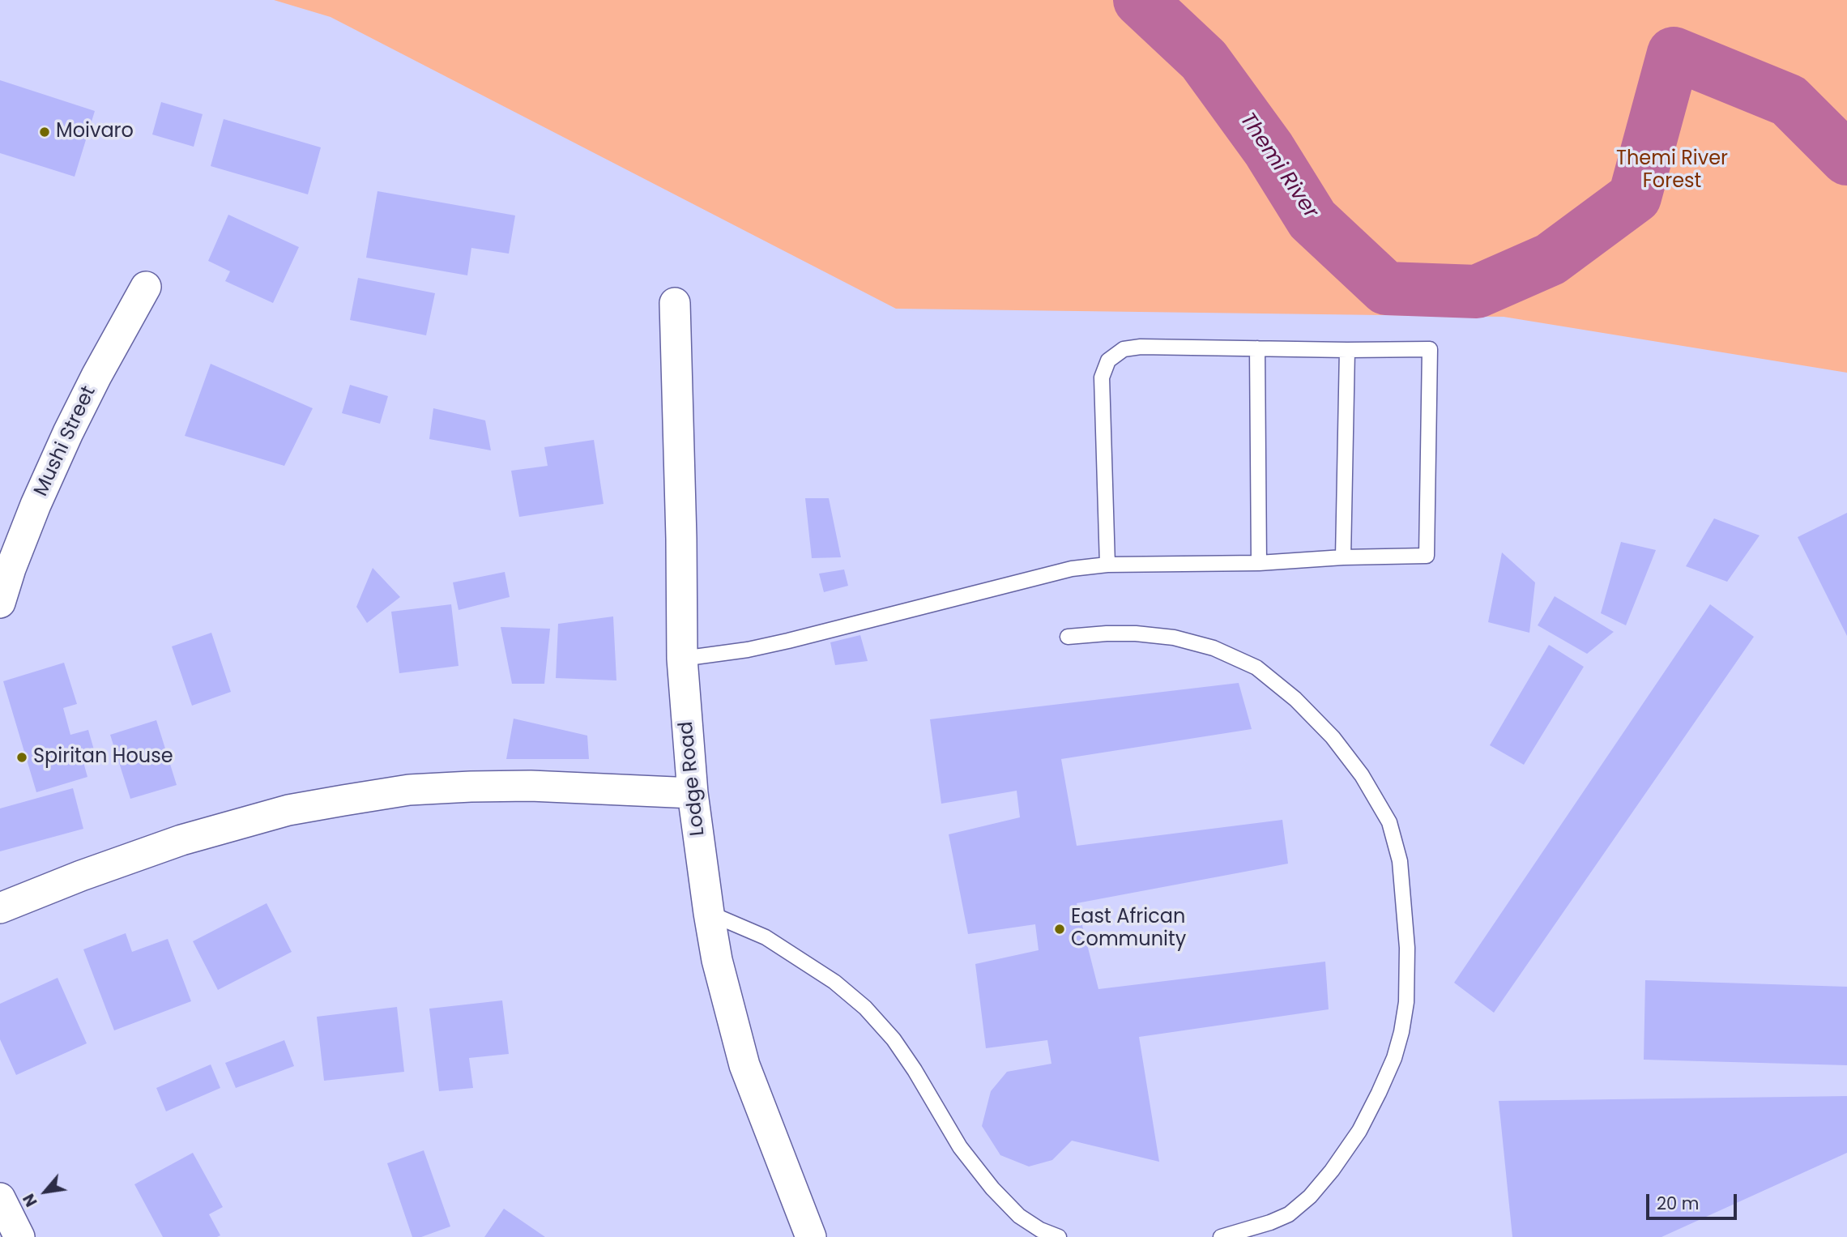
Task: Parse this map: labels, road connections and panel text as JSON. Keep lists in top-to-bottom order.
{
  "streets": {
    "street": ["Mushi Street", "Lodge Road"]
  },
  "water": ["Themi River"],
  "parks": ["Themi River Forest"],
  "places": ["Moivaro", "Spiritan House", "East African Community"],
  "scale_bar": "20 m",
  "north": "bottom left"
}
